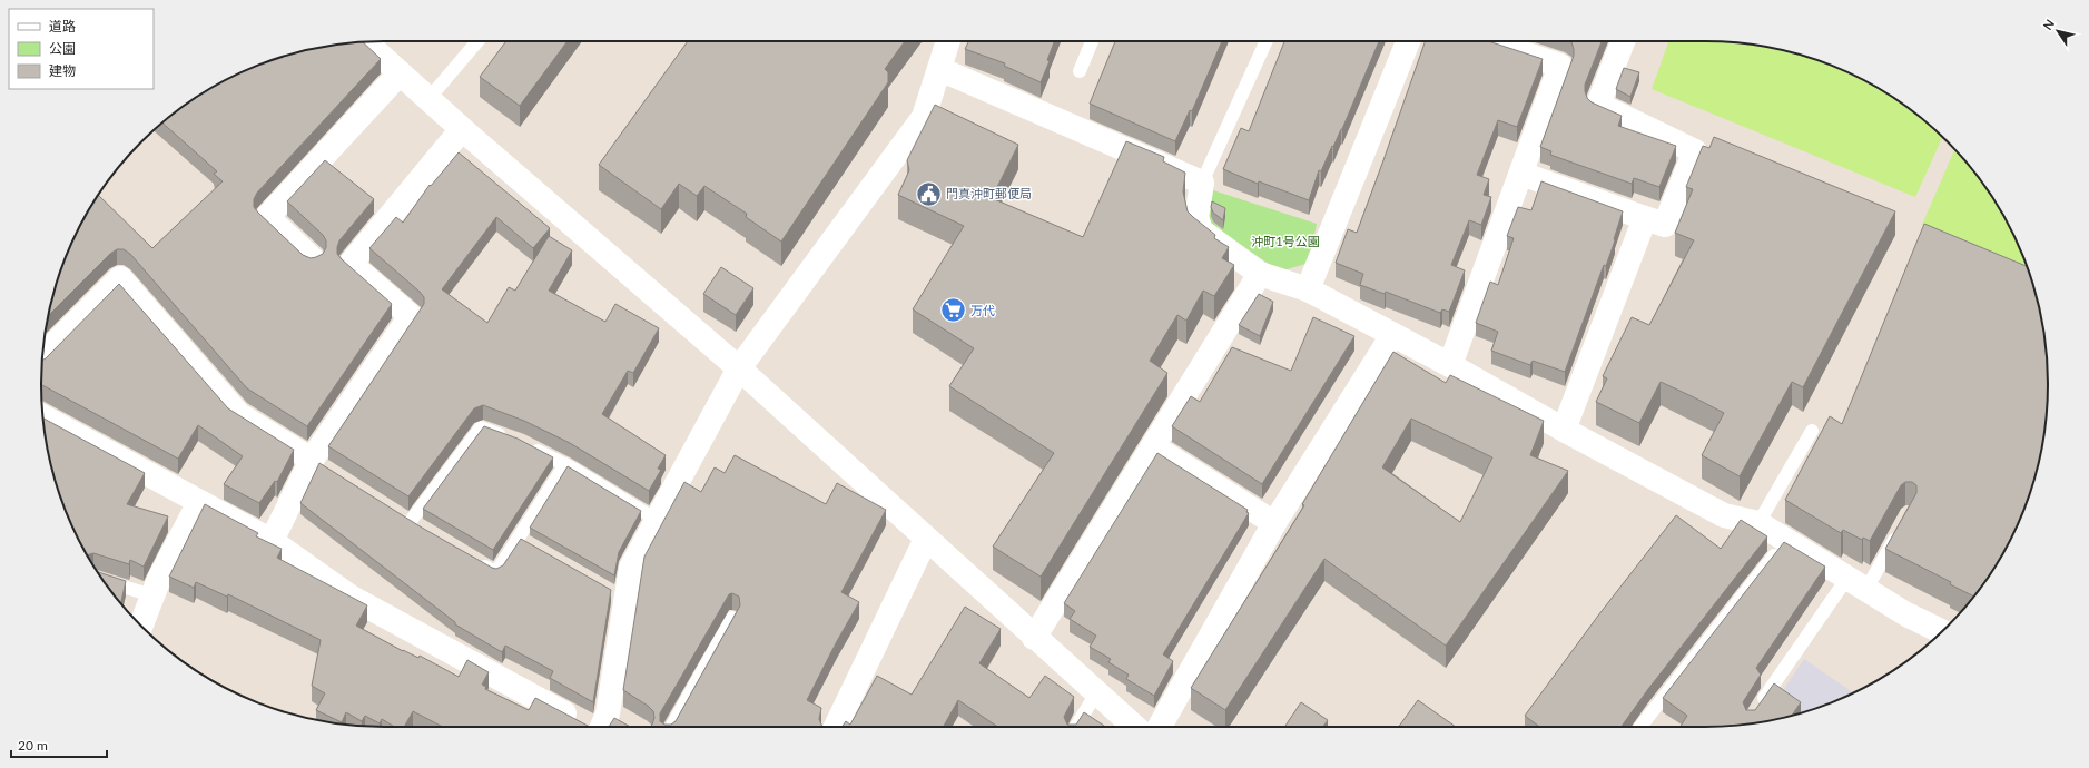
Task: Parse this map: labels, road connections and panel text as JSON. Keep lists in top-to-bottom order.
{
  "parks": ["沖町1号公園"],
  "places": {
    "public building": ["門真沖町郵便局"],
    "supermarket": ["万代"]
  },
  "legend": ["道路", "公園", "建物"],
  "scale_bar": "20 m",
  "north": "top left"
}
